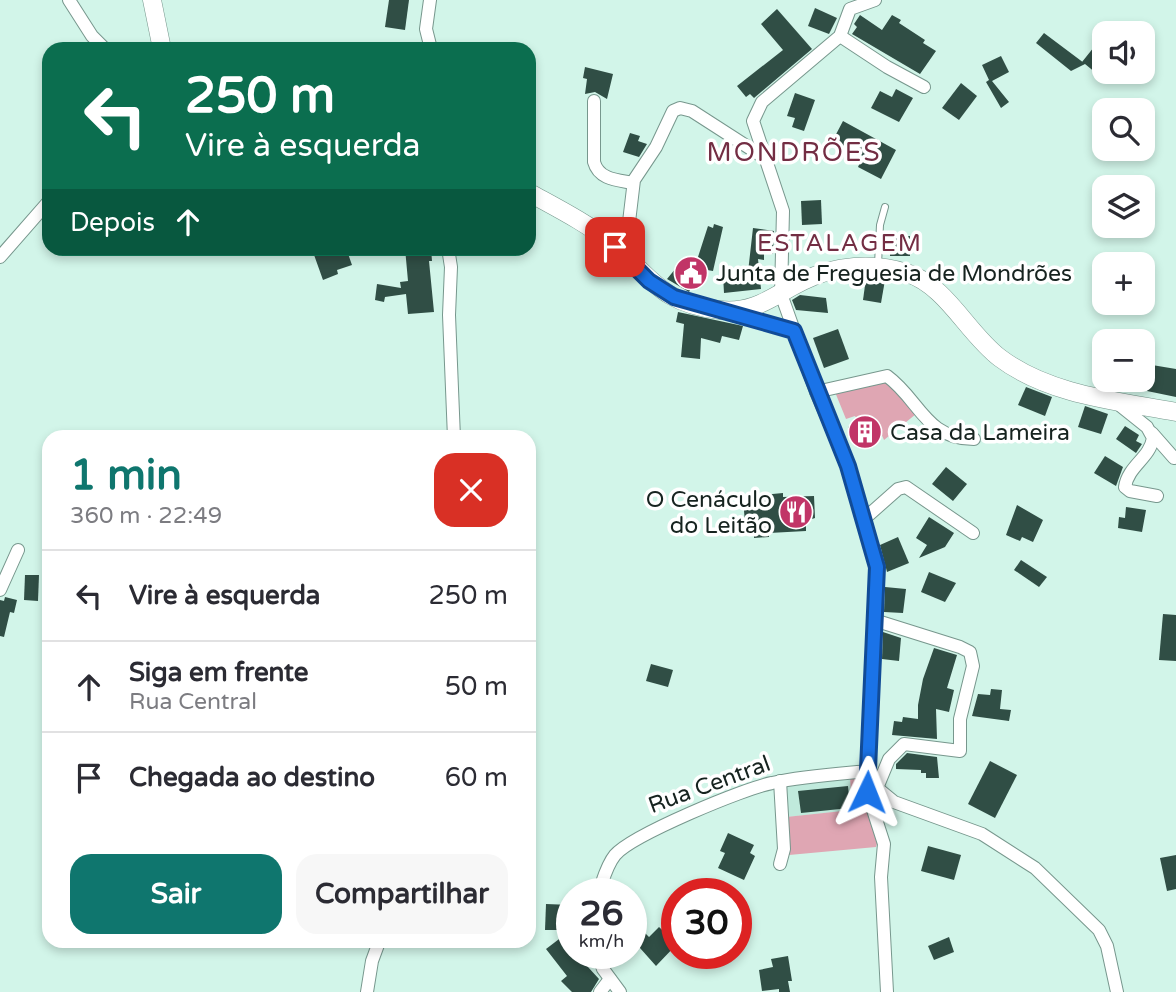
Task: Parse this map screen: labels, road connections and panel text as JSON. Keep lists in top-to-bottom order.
{
  "streets": {
    "street": ["Rua Central"]
  },
  "districts": ["MONDRÕES", "ESTALAGEM"],
  "places": {
    "public building": ["Junta de Freguesia de Mondrões"],
    "building": ["Casa da Lameira"],
    "restaurant": ["O Cenáculo do Leitão"]
  },
  "page": {
    "map_buttons": ["+", "−"],
    "turn": ["250 m", "Vire à esquerda"],
    "then": "Depois",
    "heading": ["1 min", "360 m · 22:49"],
    "list": [
      {
        "name": "Vire à esquerda",
        "value": "250 m"
      },
      {
        "name": "Siga em frente",
        "note": "Rua Central",
        "value": "50 m"
      },
      {
        "name": "Chegada ao destino",
        "value": "60 m"
      }
    ],
    "buttons": ["Sair", "Compartilhar"],
    "speed": "26 km/h",
    "limit": "30"
  }
}
